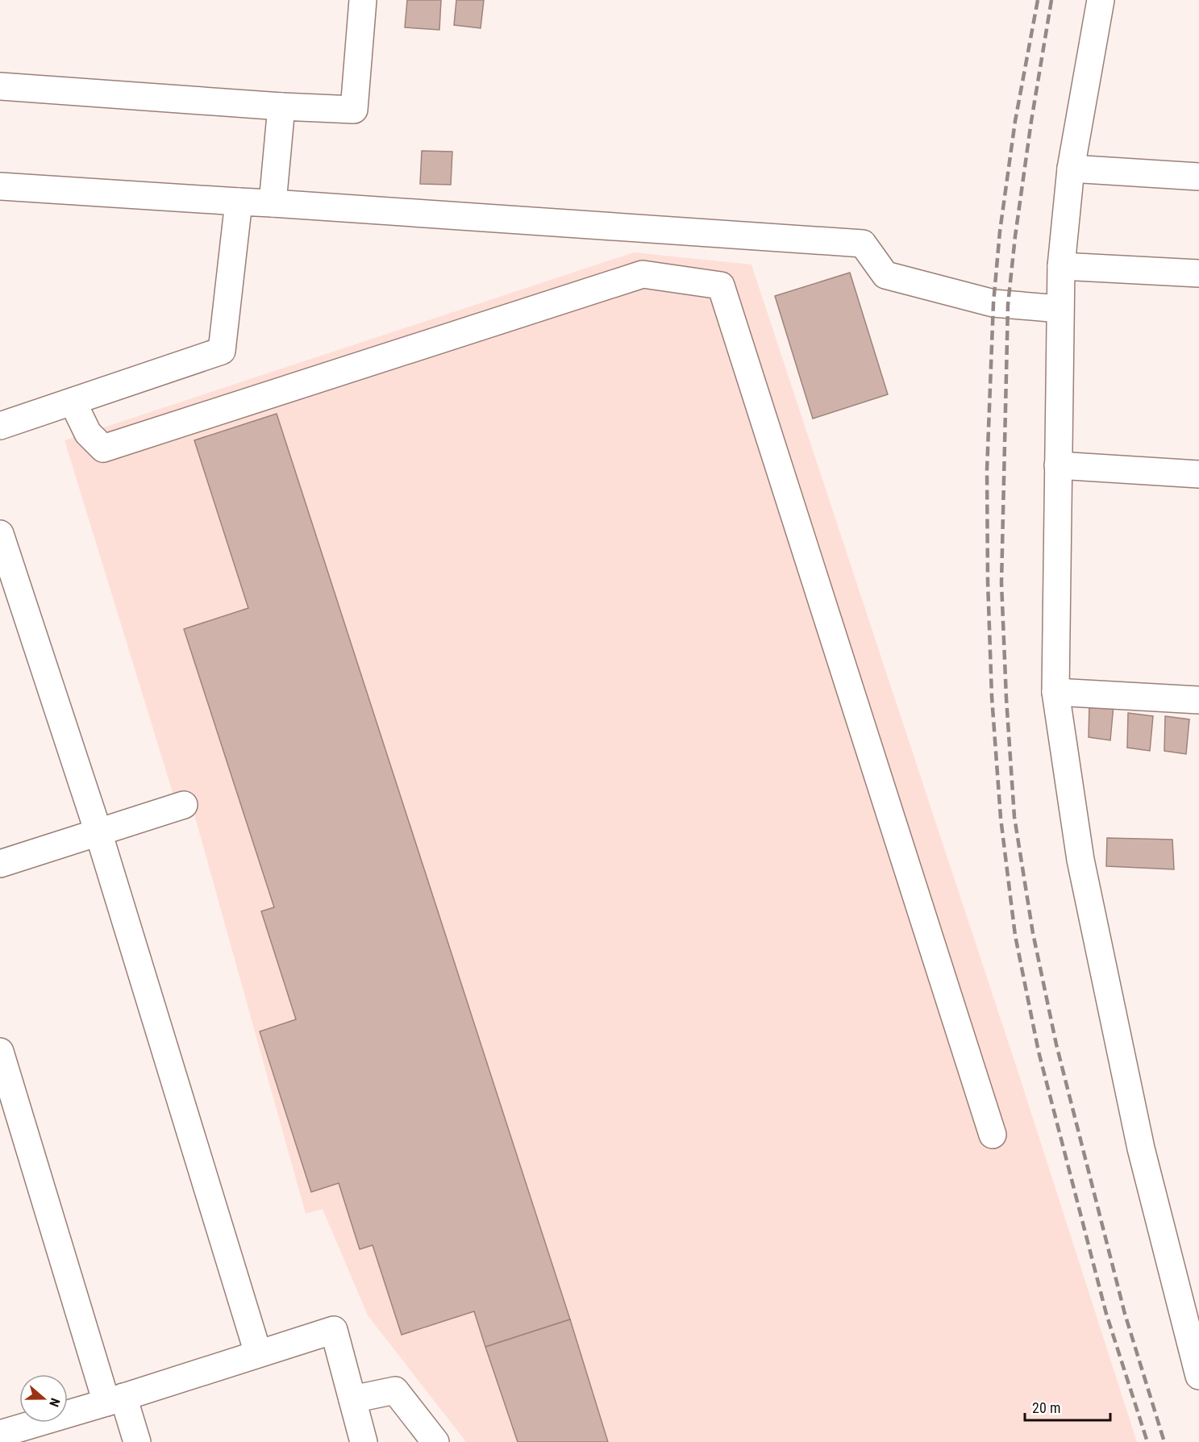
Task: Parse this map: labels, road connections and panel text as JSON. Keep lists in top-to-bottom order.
{
  "scale_bar": "20 m",
  "north": "right"
}
